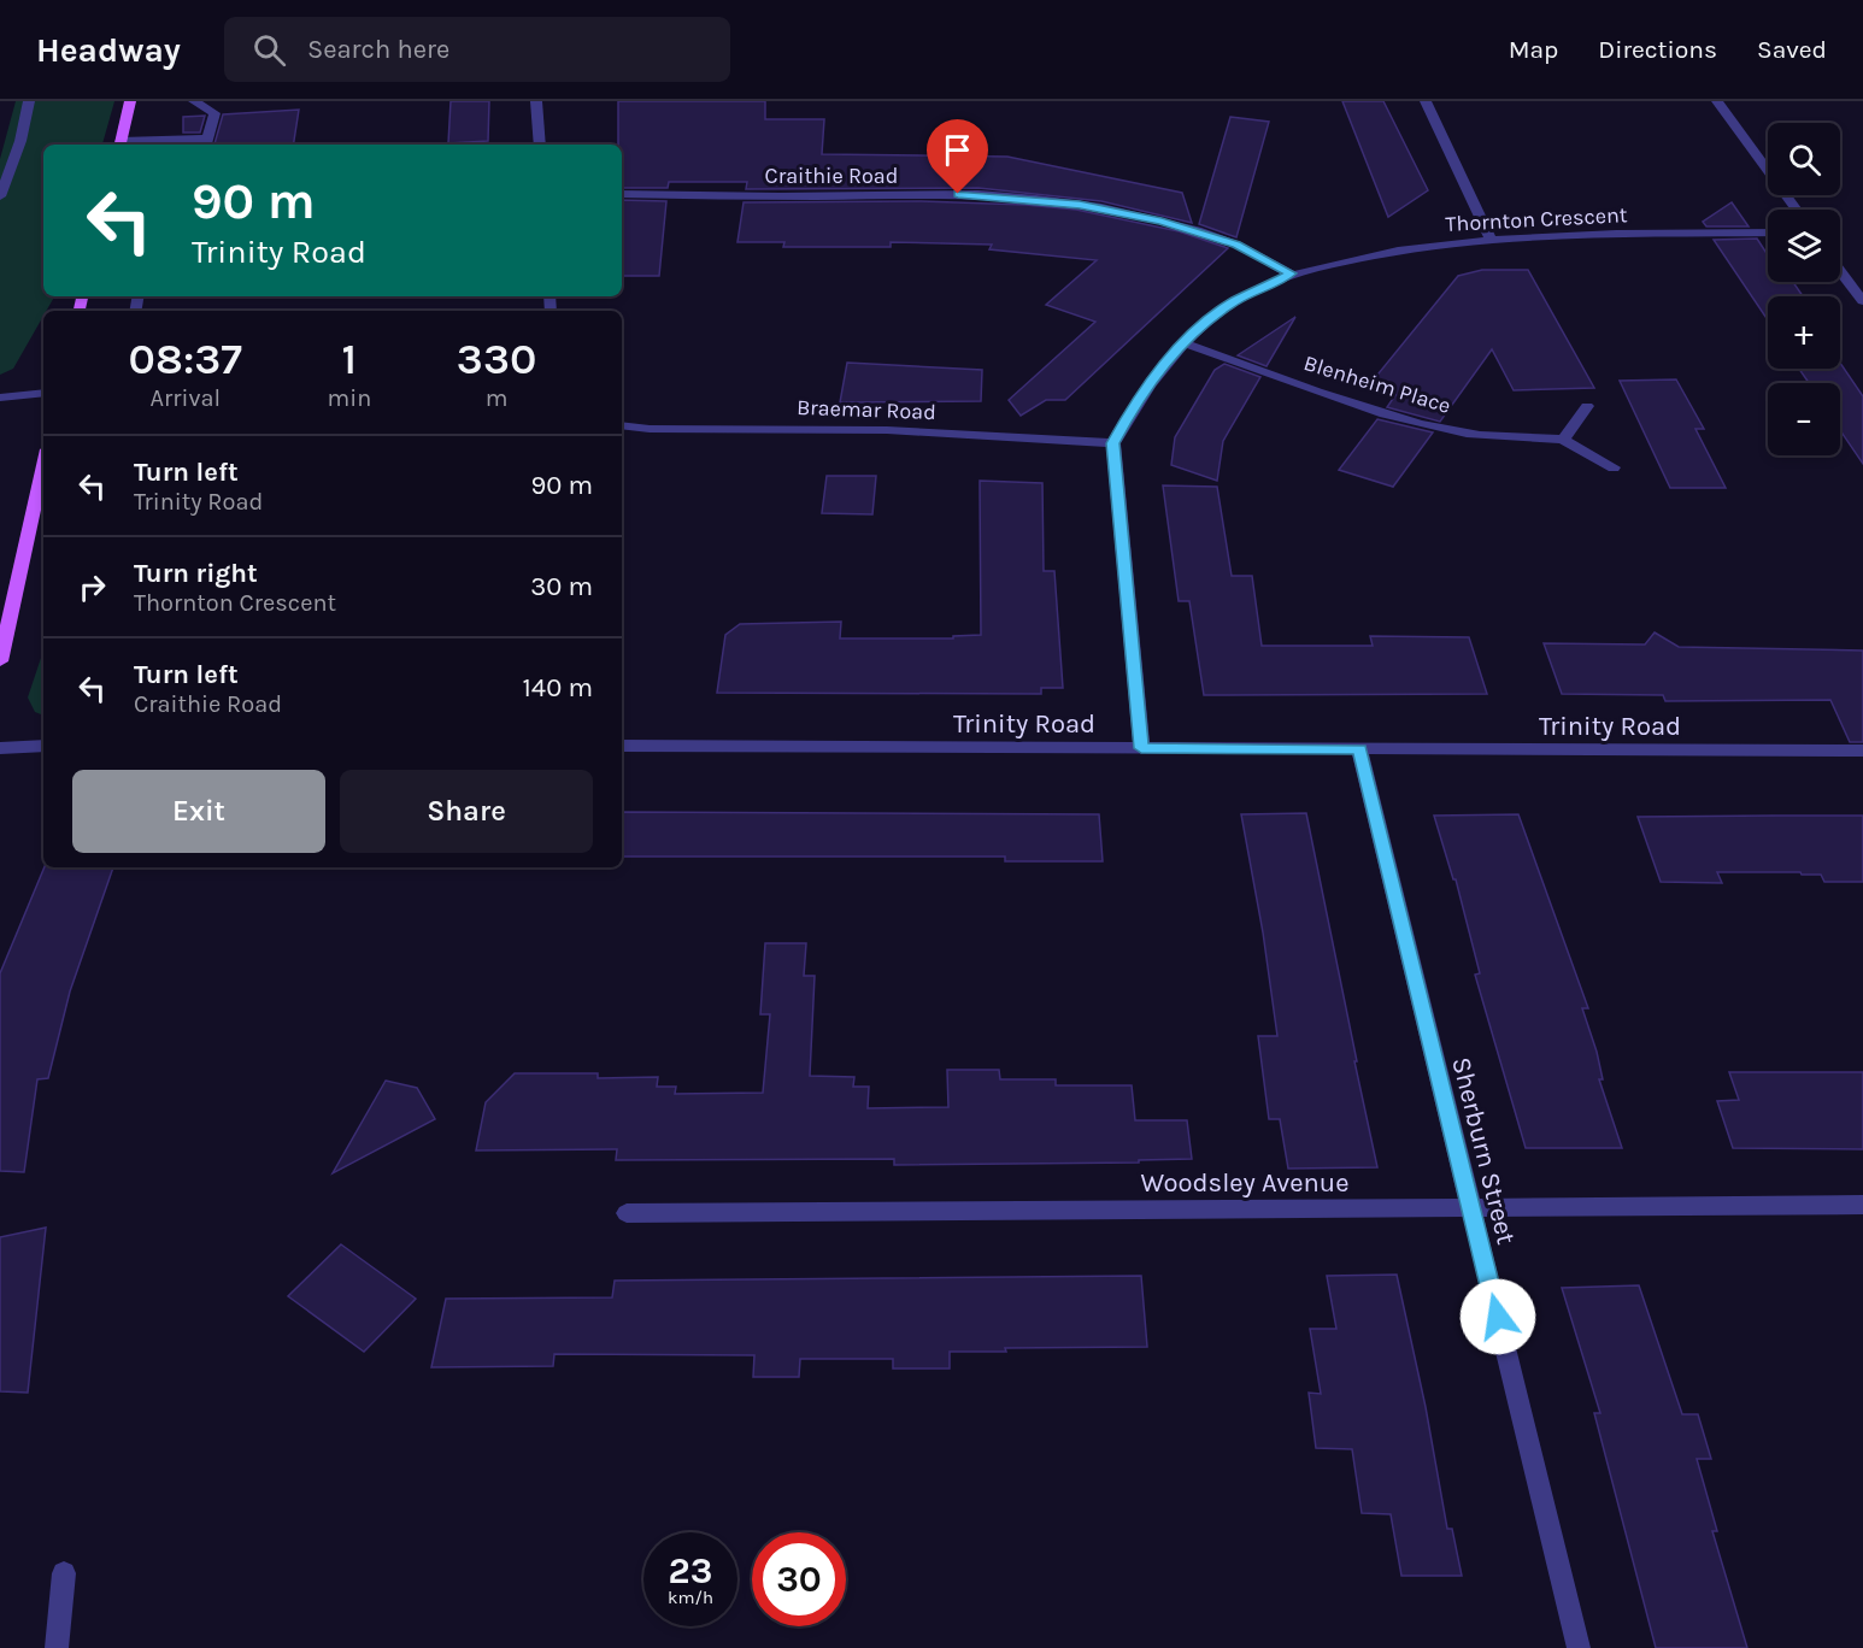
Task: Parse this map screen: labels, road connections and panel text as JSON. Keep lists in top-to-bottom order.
{
  "streets": {
    "street": [
      "Craithie Road",
      "Thornton Crescent",
      "Blenheim Place",
      "Braemar Road",
      "Trinity Road",
      "Sherburn Street",
      "Woodsley Avenue"
    ]
  },
  "crossings": [
    ["Craithie Road", "Thornton Crescent"],
    ["Thornton Crescent", "Blenheim Place"],
    ["Thornton Crescent", "Braemar Road"],
    ["Trinity Road", "Sherburn Street"],
    ["Sherburn Street", "Woodsley Avenue"]
  ],
  "page": {
    "header": "Headway",
    "search": "Search here",
    "nav": ["Map", "Directions", "Saved"],
    "map_buttons": ["+", "−"],
    "turn": ["90 m", "Trinity Road"],
    "eta": [
      "08:37",
      "Arrival",
      "1",
      "min",
      "330",
      "m"
    ],
    "list": [
      {
        "name": "Turn left",
        "note": "Trinity Road",
        "value": "90 m"
      },
      {
        "name": "Turn right",
        "note": "Thornton Crescent",
        "value": "30 m"
      },
      {
        "name": "Turn left",
        "note": "Craithie Road",
        "value": "140 m"
      }
    ],
    "buttons": ["Exit", "Share"],
    "speed": "23 km/h",
    "limit": "30"
  }
}
